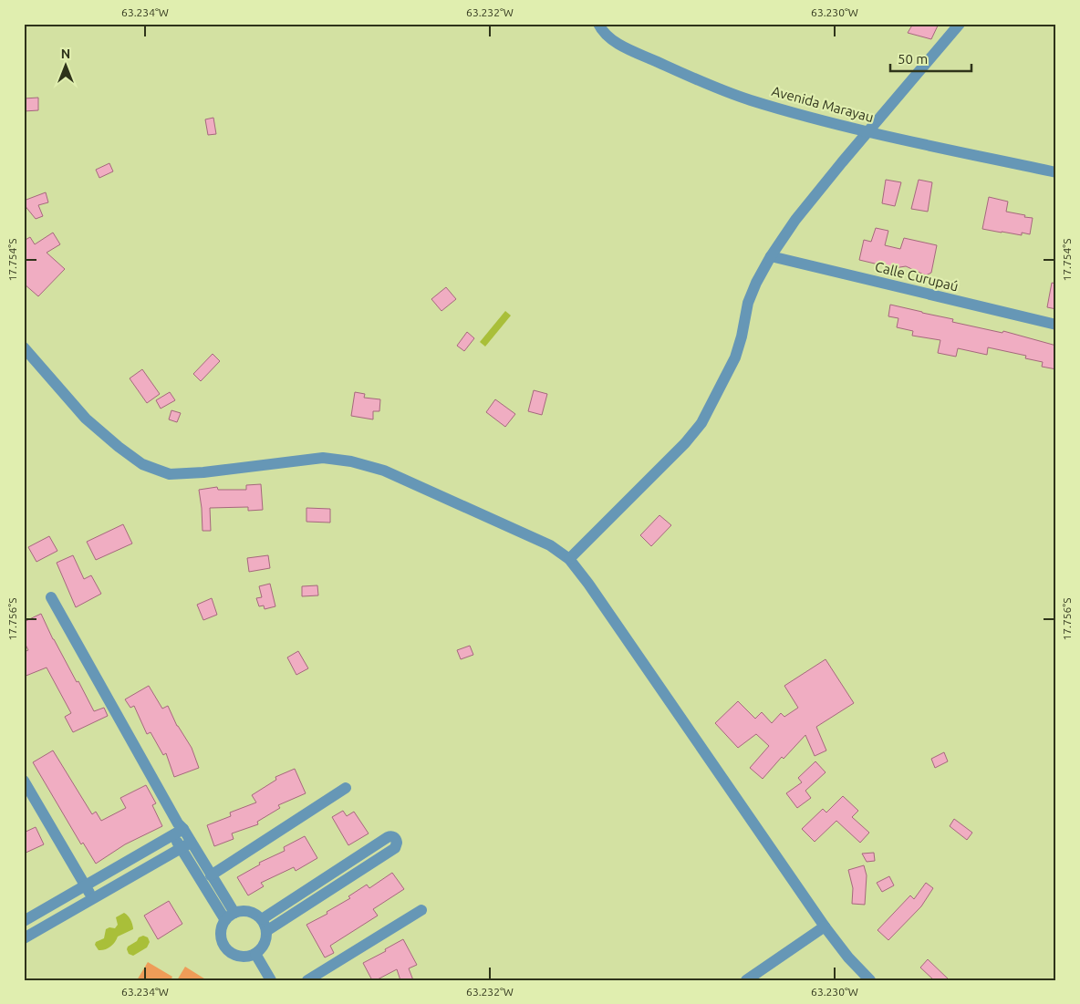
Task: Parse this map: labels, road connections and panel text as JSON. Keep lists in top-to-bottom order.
{
  "streets": {
    "street": ["Avenida Marayau", "Calle Curupaú"]
  },
  "scale_bar": "50 m",
  "north": "top",
  "coordinates": [
    "63.234°W",
    "63.232°W",
    "63.230°W",
    "17.754°S",
    "17.756°S"
  ]
}
